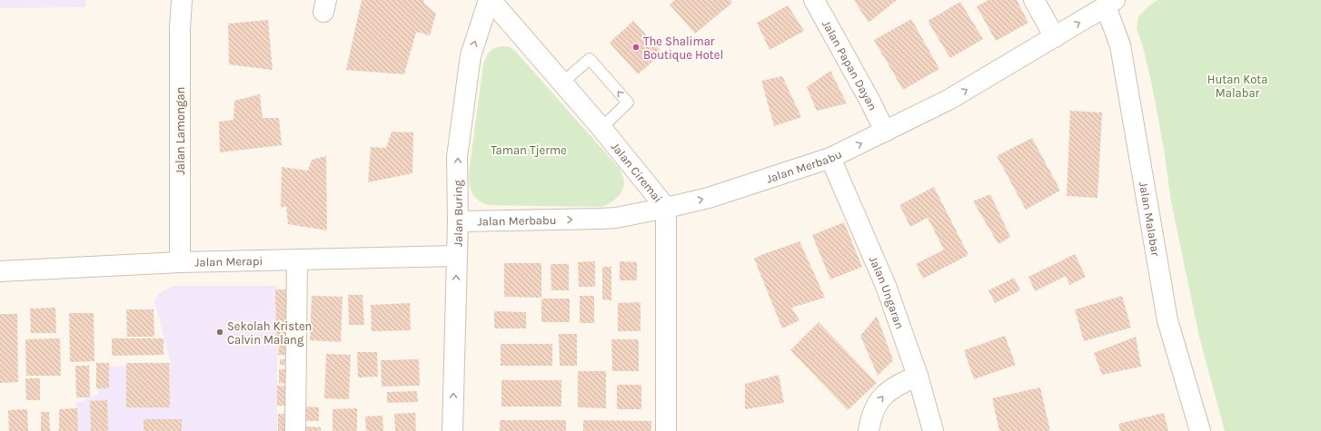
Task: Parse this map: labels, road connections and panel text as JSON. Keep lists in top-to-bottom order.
{
  "streets": {
    "street": [
      "Jalan Papan Dayan",
      "Jalan Lamongan",
      "Jalan Merbabu",
      "Jalan Ciremai",
      "Jalan Buring",
      "Jalan Malabar",
      "Jalan Merapi",
      "Jalan Ungaran"
    ]
  },
  "crossings": [
    ["Jalan Papan Dayan", "Jalan Merbabu"],
    ["Jalan Lamongan", "Jalan Merapi"],
    ["Jalan Merbabu", "Jalan Ciremai"],
    ["Jalan Merbabu", "Jalan Buring"],
    ["Jalan Merbabu", "Jalan Malabar"],
    ["Jalan Merbabu", "Jalan Ungaran"],
    ["Jalan Ciremai", "Jalan Buring"],
    ["Jalan Buring", "Jalan Merapi"]
  ],
  "one_way": ["Jalan Merbabu"],
  "parks": ["Hutan Kota Malabar", "Taman Tjerme"],
  "places": ["The Shalimar Boutique Hotel", "Sekolah Kristen Calvin Malang"]
}
